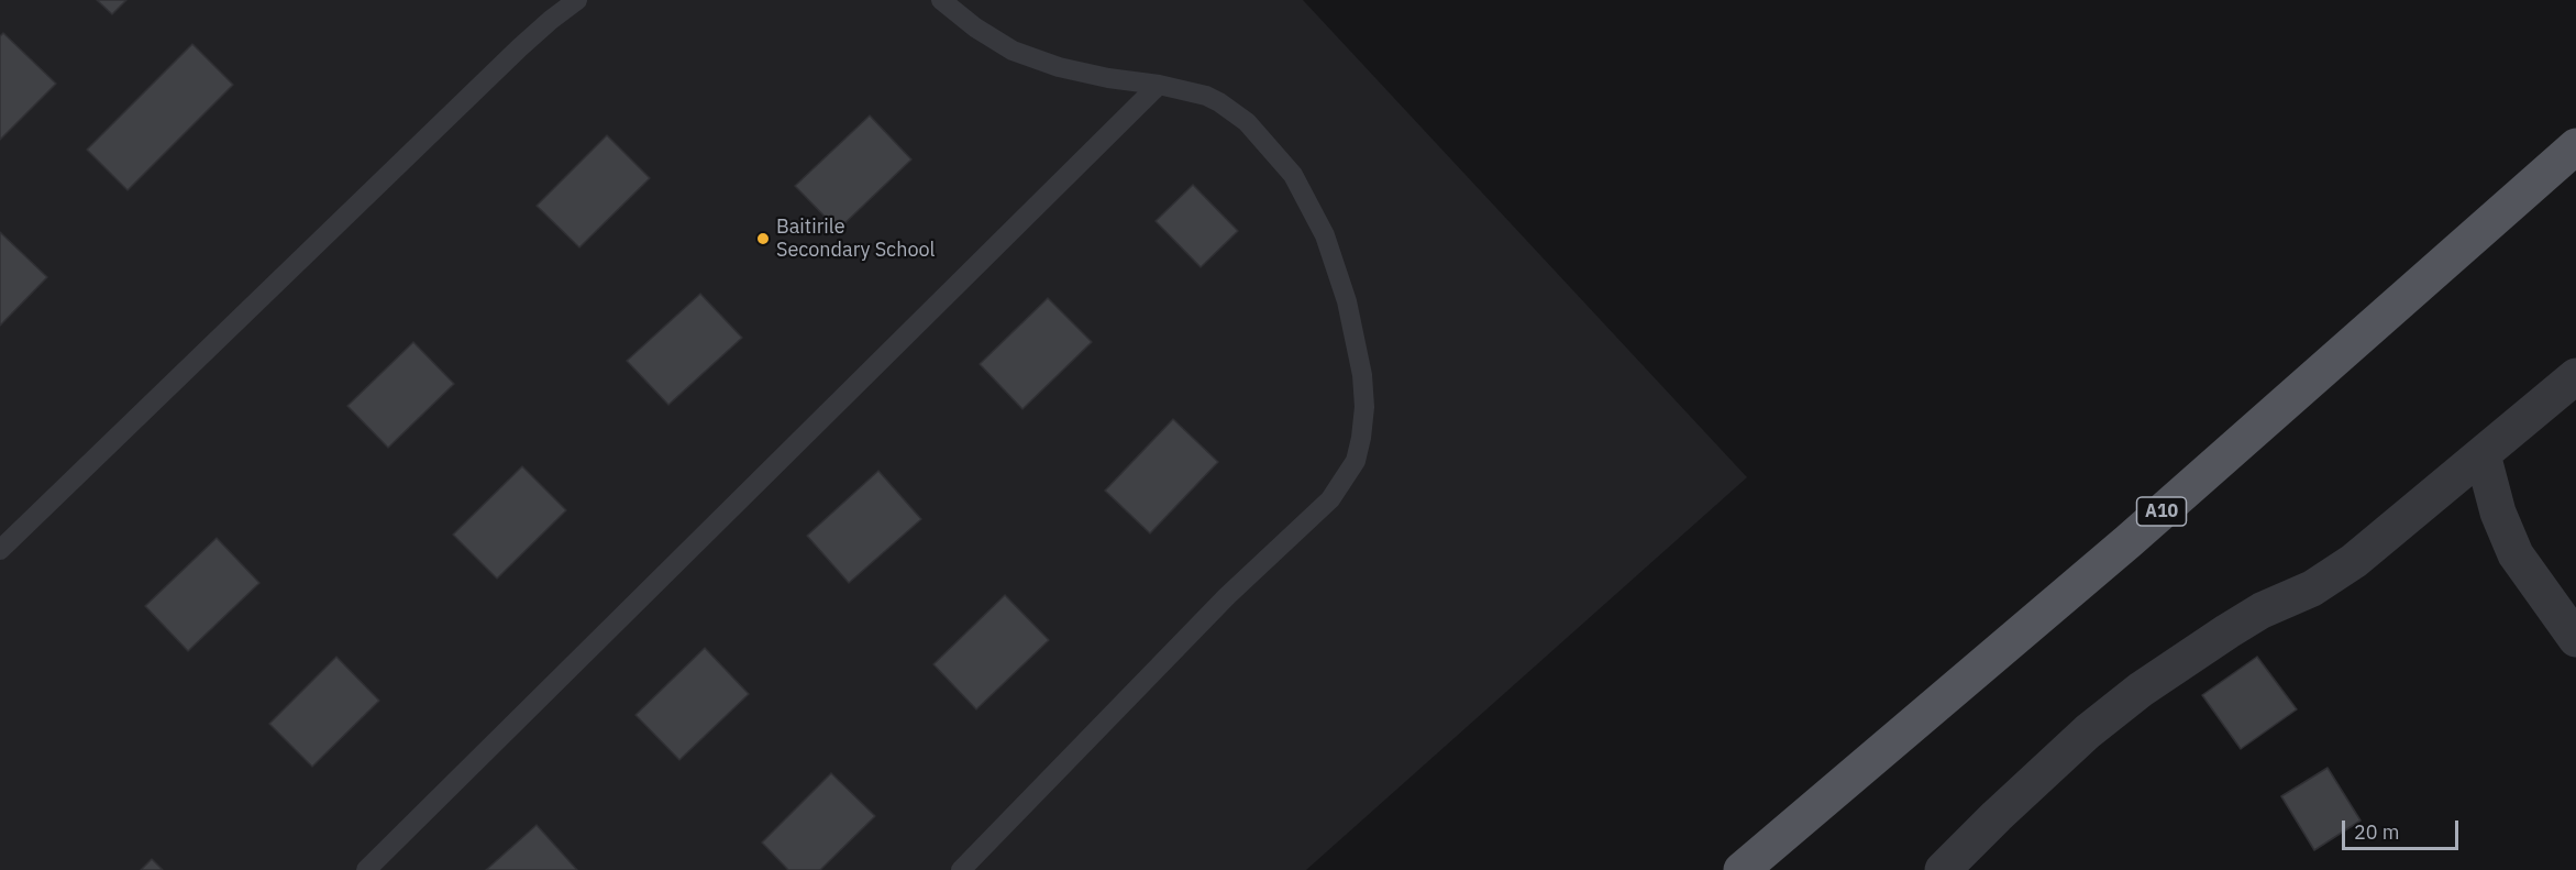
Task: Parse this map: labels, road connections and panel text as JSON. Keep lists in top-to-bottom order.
{
  "streets": {
    "main road": ["A10"]
  },
  "places": ["Baitirile Secondary School"],
  "scale_bar": "20 m"
}
